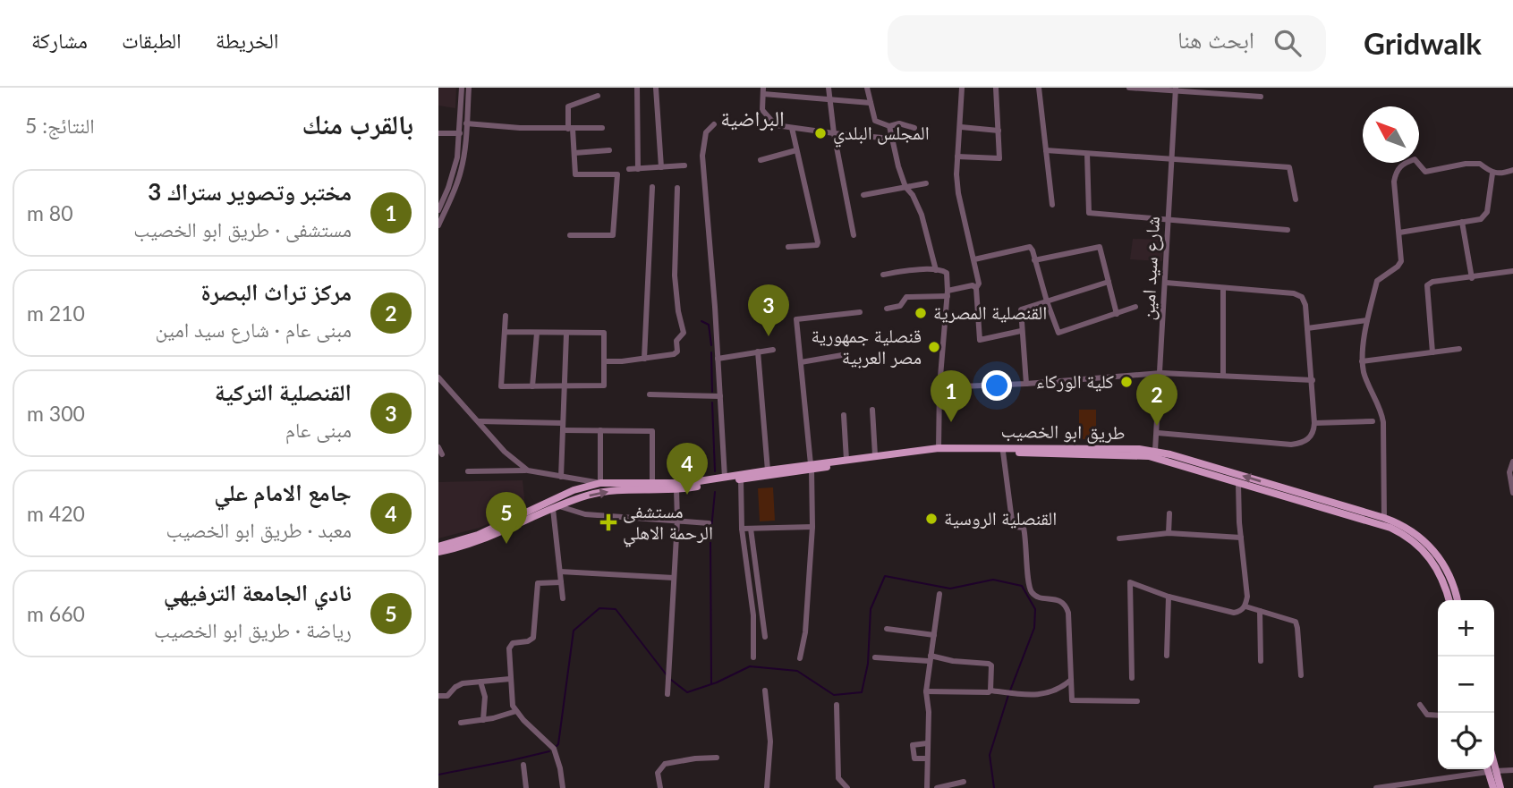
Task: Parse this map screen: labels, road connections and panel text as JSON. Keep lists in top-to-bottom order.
{
  "streets": {
    "main road": ["طريق ابو الخصيب"],
    "street": ["شارع سيد امين"]
  },
  "crossings": [
    ["شارع سيد امين", "طريق ابو الخصيب"]
  ],
  "districts": ["البراضية"],
  "places": {
    "other": [
      "المجلس البلدي",
      "القنصلية المصرية",
      "قنصلية جمهورية مصر العربية",
      "كلية الوركاء",
      "القنصلية الروسية"
    ],
    "health": ["مستشفى الرحمة الاهلي"]
  },
  "north": "top left",
  "page": {
    "header": "Gridwalk",
    "search": "ابحث هنا",
    "nav": ["الخريطة", "الطبقات", "مشاركة"],
    "heading": ["بالقرب منك", "النتائج: 5"],
    "list": [
      {
        "mark": "1",
        "name": "مختبر وتصوير ستراك 3",
        "note": "مستشفى · طريق ابو الخصيب",
        "value": "80 m"
      },
      {
        "mark": "2",
        "name": "مركز تراث البصرة",
        "note": "مبنى عام · شارع سيد امين",
        "value": "210 m"
      },
      {
        "mark": "3",
        "name": "القنصلية التركية",
        "note": "مبنى عام",
        "value": "300 m"
      },
      {
        "mark": "4",
        "name": "جامع الامام علي",
        "note": "معبد · طريق ابو الخصيب",
        "value": "420 m"
      },
      {
        "mark": "5",
        "name": "نادي الجامعة الترفيهي",
        "note": "رياضة · طريق ابو الخصيب",
        "value": "660 m"
      }
    ],
    "pins": [
      "3",
      "1",
      "2",
      "4",
      "5"
    ],
    "map_buttons": ["+", "−"]
  }
}
